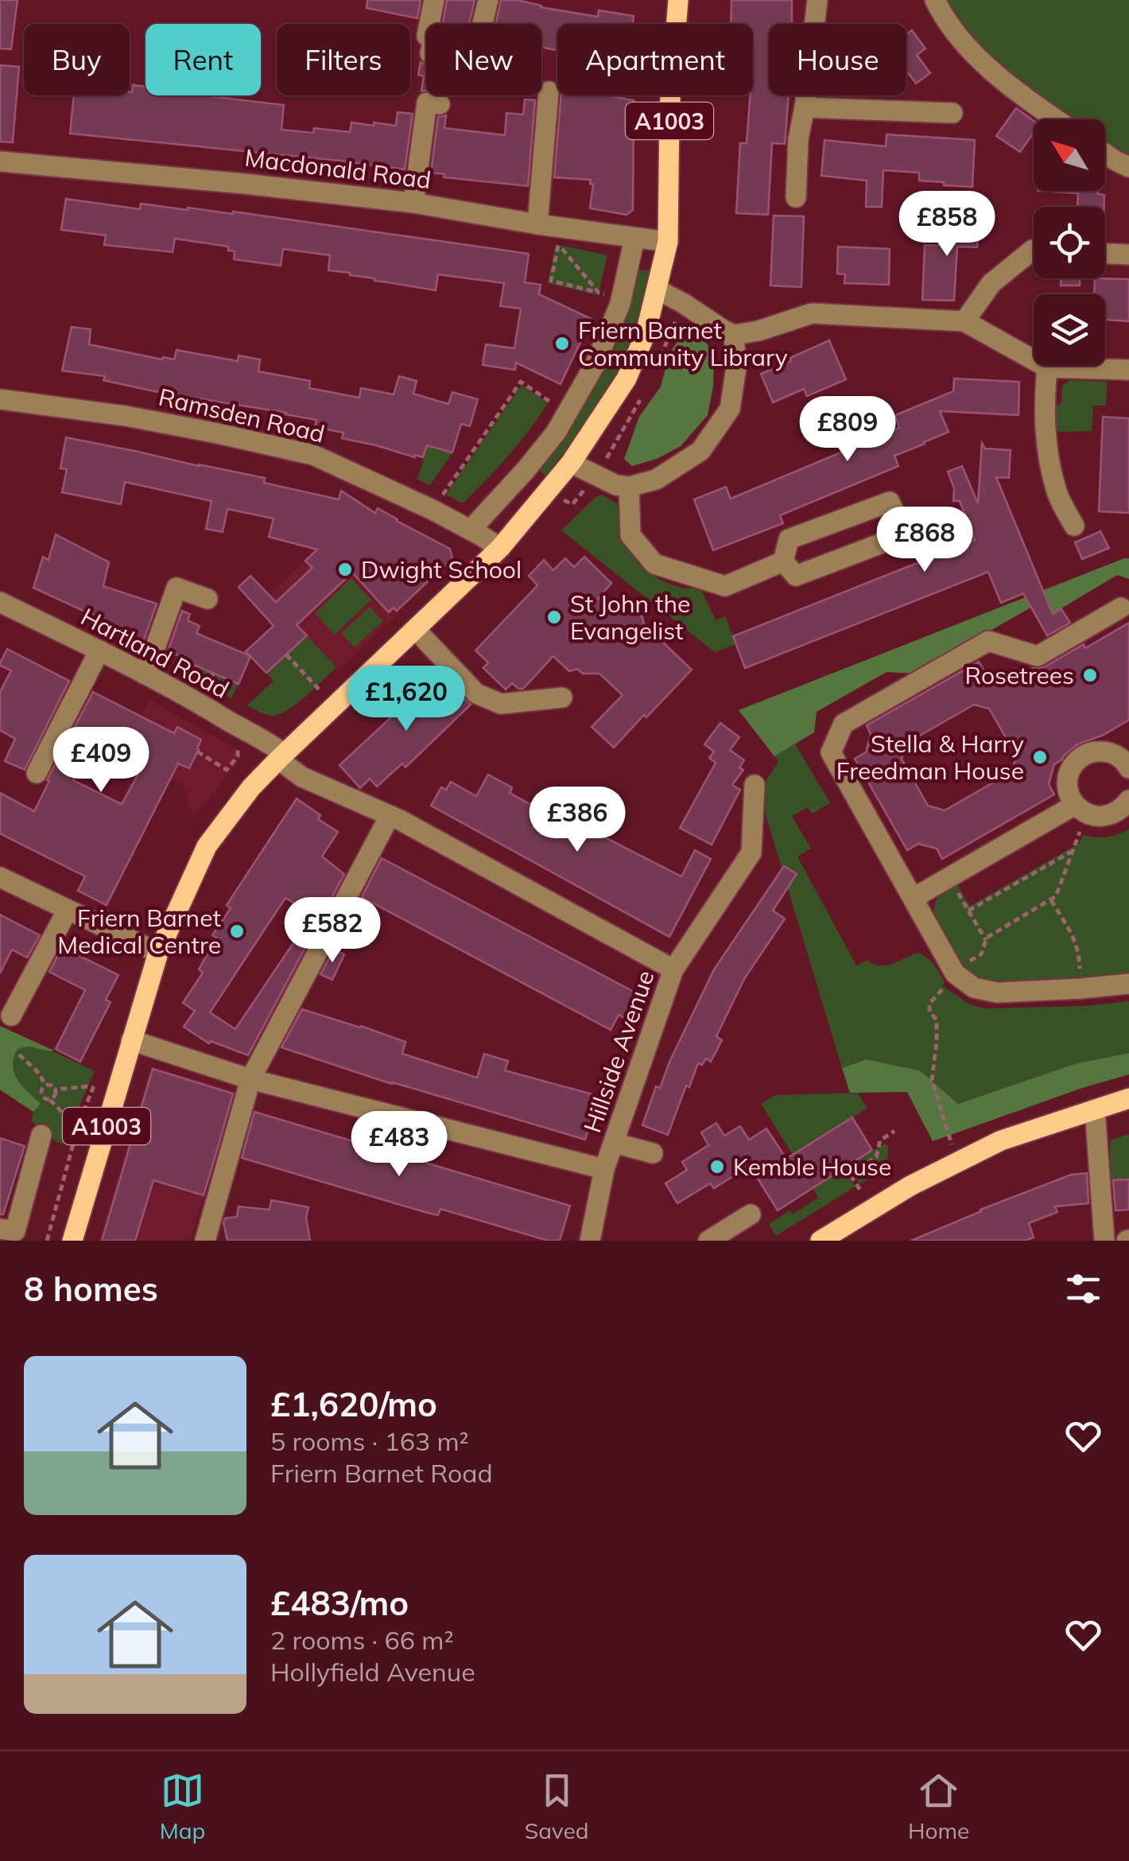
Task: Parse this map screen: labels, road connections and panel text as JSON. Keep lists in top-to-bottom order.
{
  "streets": {
    "main road": ["A1003"],
    "street": [
      "Macdonald Road",
      "Ramsden Road",
      "Hartland Road",
      "Hillside Avenue"
    ]
  },
  "crossings": [
    ["A1003", "Macdonald Road"],
    ["A1003", "Ramsden Road"],
    ["A1003", "Hartland Road"],
    ["Hartland Road", "Hillside Avenue"]
  ],
  "places": [
    "Friern Barnet Community Library",
    "Dwight School",
    "St John the Evangelist",
    "Rosetrees",
    "Stella & Harry Freedman House",
    "Friern Barnet Medical Centre",
    "Kemble House"
  ],
  "north": "top left",
  "page": {
    "chip": [
      "Buy",
      "Rent",
      "Filters",
      "New",
      "Apartment",
      "House"
    ],
    "price": [
      "£858",
      "£809",
      "£868",
      "£1,620",
      "£409",
      "£386",
      "£582",
      "£483"
    ],
    "heading": "8 homes",
    "list": [
      {
        "name": "£1,620/mo",
        "note": "5 rooms · 163 m² · Friern Barnet Road"
      },
      {
        "name": "£483/mo",
        "note": "2 rooms · 66 m² · Hollyfield Avenue"
      }
    ],
    "tabs": ["Map", "Saved", "Home"]
  }
}
